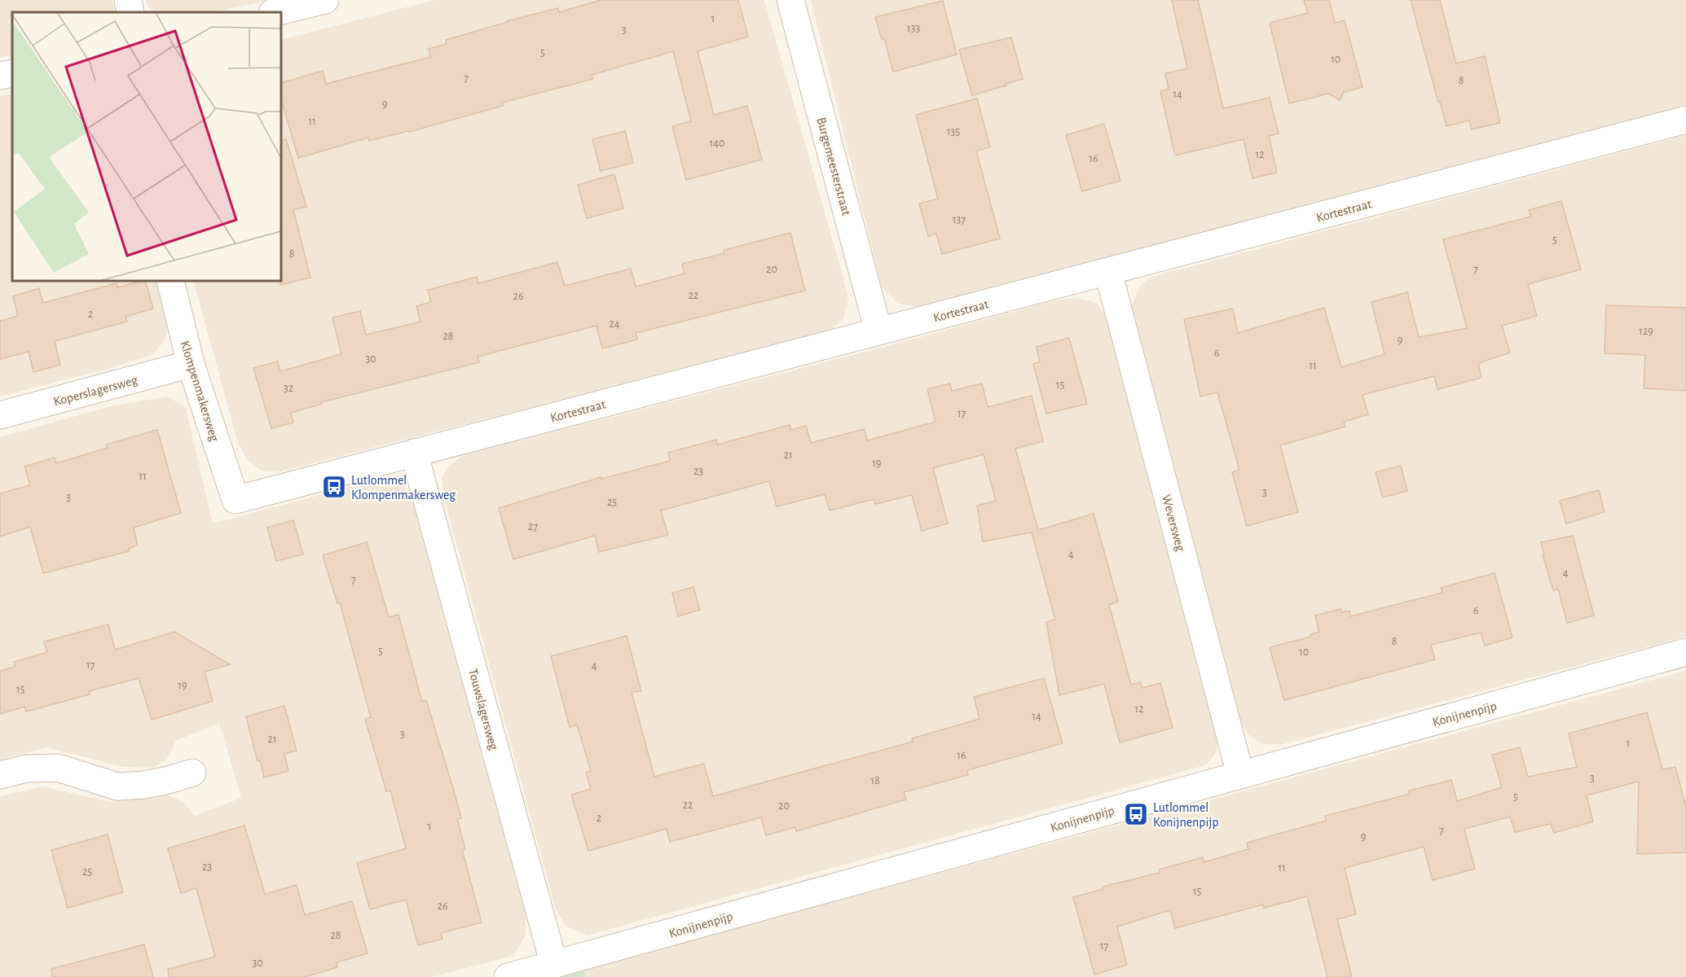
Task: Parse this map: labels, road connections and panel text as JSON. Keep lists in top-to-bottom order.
{
  "streets": {
    "street": [
      "Burgemeesterstraat",
      "Kortestraat",
      "Koperslagersweg",
      "Klompenmakersweg",
      "Weversweg",
      "Touwslagersweg",
      "Konijnenpijp"
    ]
  },
  "crossings": [
    ["Burgemeesterstraat", "Kortestraat"],
    ["Kortestraat", "Klompenmakersweg"],
    ["Kortestraat", "Weversweg"],
    ["Kortestraat", "Touwslagersweg"],
    ["Koperslagersweg", "Klompenmakersweg"],
    ["Weversweg", "Konijnenpijp"],
    ["Touwslagersweg", "Konijnenpijp"]
  ],
  "places": {
    "bus stop": ["Lutlommel Klompenmakersweg", "Lutlommel Konijnenpijp"]
  },
  "house_numbers": [
    "1",
    "133",
    "3",
    "5",
    "10",
    "7",
    "8",
    "14",
    "9",
    "11",
    "135",
    "140",
    "12",
    "16",
    "137",
    "5",
    "8",
    "20",
    "7",
    "22",
    "26",
    "2",
    "24",
    "129",
    "28",
    "9",
    "6",
    "30",
    "11",
    "15",
    "32",
    "17",
    "21",
    "19",
    "23",
    "11",
    "3",
    "3",
    "25",
    "27",
    "4",
    "4",
    "7",
    "6",
    "8",
    "5",
    "10",
    "17",
    "4",
    "19",
    "15",
    "12",
    "14",
    "3",
    "21",
    "1",
    "16",
    "3",
    "18",
    "5",
    "22",
    "20",
    "2",
    "1",
    "7",
    "9",
    "23",
    "11",
    "25",
    "15",
    "26",
    "28",
    "17",
    "30"
  ]
}
